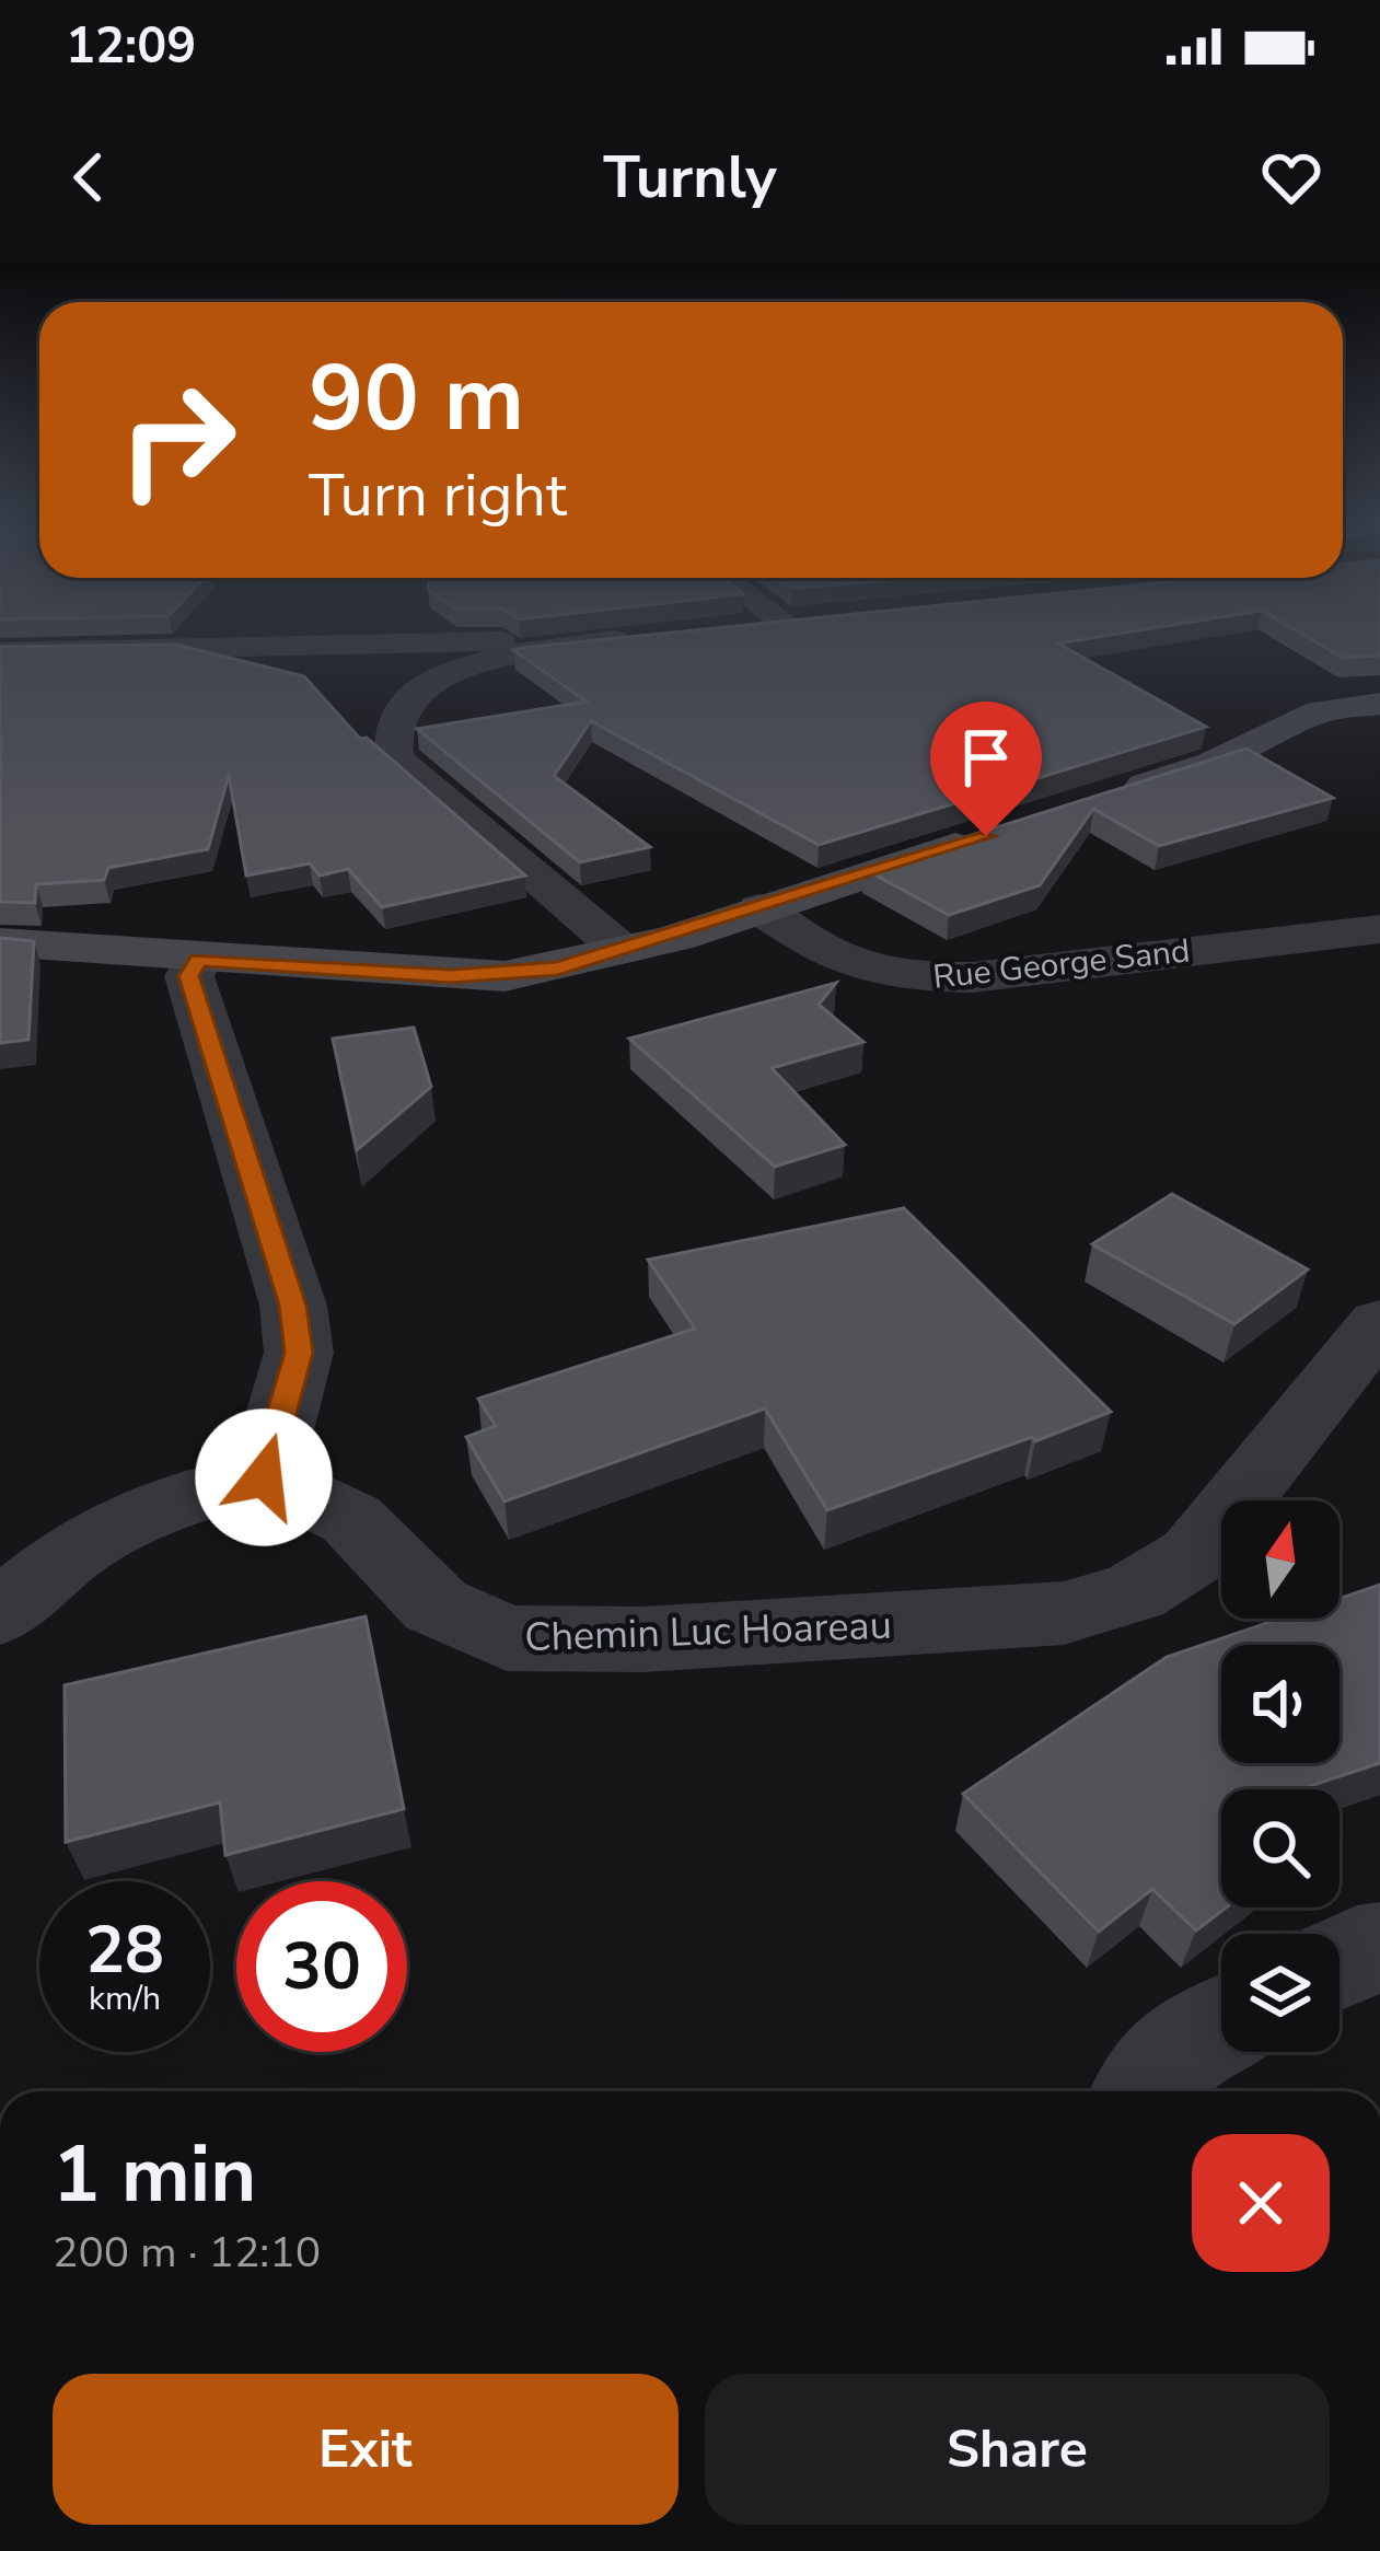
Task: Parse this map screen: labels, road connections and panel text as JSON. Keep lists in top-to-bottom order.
{
  "streets": {
    "street": ["Rue George Sand", "Chemin Luc Hoareau"]
  },
  "north": "top",
  "page": {
    "status": "12:09",
    "header": "Turnly",
    "turn": ["90 m", "Turn right"],
    "speed": "28 km/h",
    "limit": "30",
    "heading": ["1 min", "200 m · 12:10"],
    "buttons": ["Exit", "Share"]
  }
}
